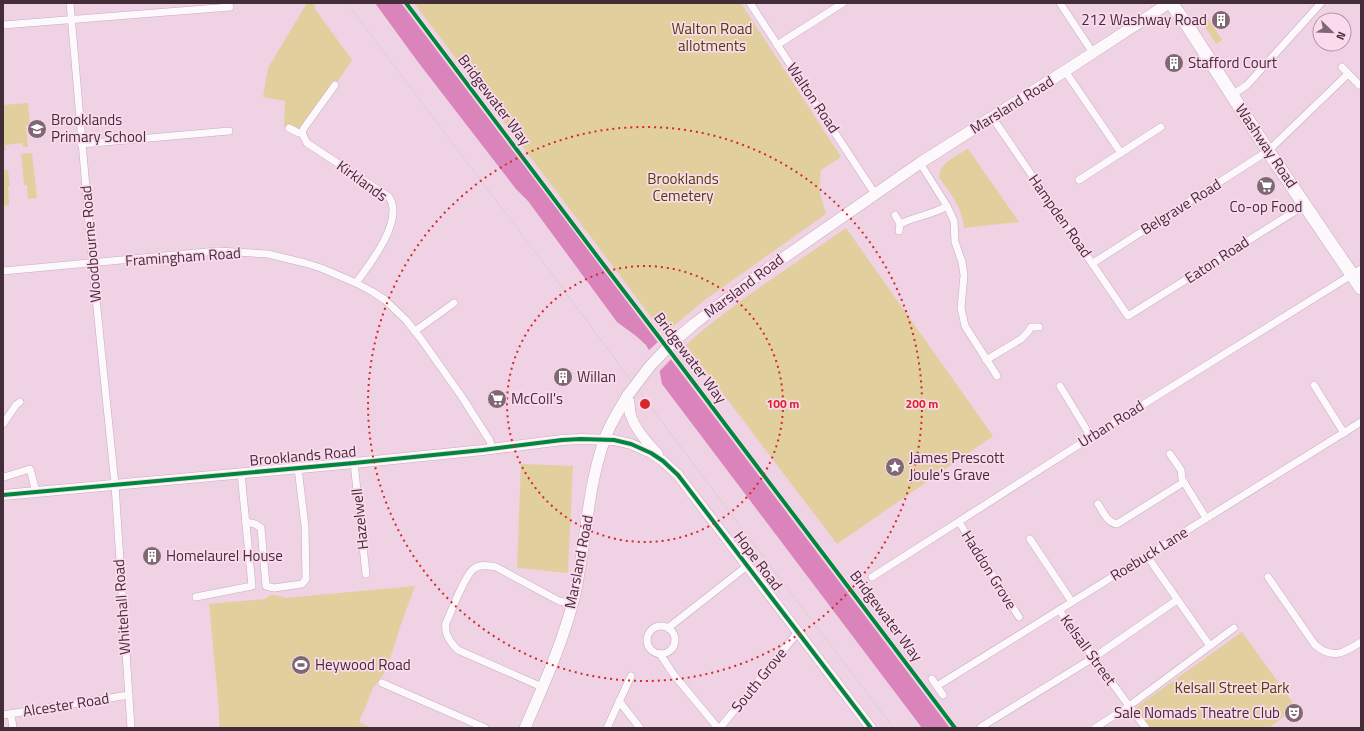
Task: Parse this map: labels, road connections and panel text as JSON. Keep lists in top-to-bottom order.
{
  "streets": {
    "highway": ["Washway Road"],
    "main road": ["Marsland Road"],
    "street": [
      "Walton Road",
      "Kirklands",
      "Belgrave Road",
      "Hampden Road",
      "Woodbourne Road",
      "Framingham Road",
      "Eaton Road",
      "Urban Road",
      "Brooklands Road",
      "Hazelwell",
      "Roebuck Lane",
      "Hope Road",
      "Haddon Grove",
      "Whitehall Road",
      "Kelsall Street",
      "South Grove",
      "Alcester Road"
    ],
    "cycle path": ["Bridgewater Way"]
  },
  "crossings": [
    ["Walton Road", "Marsland Road"],
    ["Marsland Road", "Washway Road"],
    ["Marsland Road", "Hampden Road"],
    ["Marsland Road", "Brooklands Road"],
    ["Marsland Road", "Hope Road"],
    ["Washway Road", "Belgrave Road"],
    ["Washway Road", "Eaton Road"],
    ["Washway Road", "Urban Road"],
    ["Kirklands", "Framingham Road"],
    ["Belgrave Road", "Hampden Road"],
    ["Hampden Road", "Eaton Road"],
    ["Woodbourne Road", "Framingham Road"],
    ["Woodbourne Road", "Brooklands Road"],
    ["Woodbourne Road", "Whitehall Road"],
    ["Framingham Road", "Brooklands Road"],
    ["Urban Road", "Haddon Grove"],
    ["Brooklands Road", "Hazelwell"],
    ["Brooklands Road", "Hope Road"],
    ["Brooklands Road", "Whitehall Road"],
    ["Roebuck Lane", "Kelsall Street"],
    ["Hope Road", "South Grove"],
    ["Whitehall Road", "Alcester Road"]
  ],
  "parks": ["Walton Road allotments", "Brooklands Cemetery", "Kelsall Street Park"],
  "places": {
    "building": [
      "212 Washway Road",
      "Stafford Court",
      "Willan",
      "Homelaurel House"
    ],
    "school or university": ["Brooklands Primary School"],
    "supermarket": ["Co-op Food", "McColl's"],
    "place": ["James Prescott Joule's Grave"],
    "sports": ["Heywood Road"],
    "theatre": ["Sale Nomads Theatre Club"]
  },
  "north": "bottom right",
  "rings": ["100 m", "200 m"]
}
